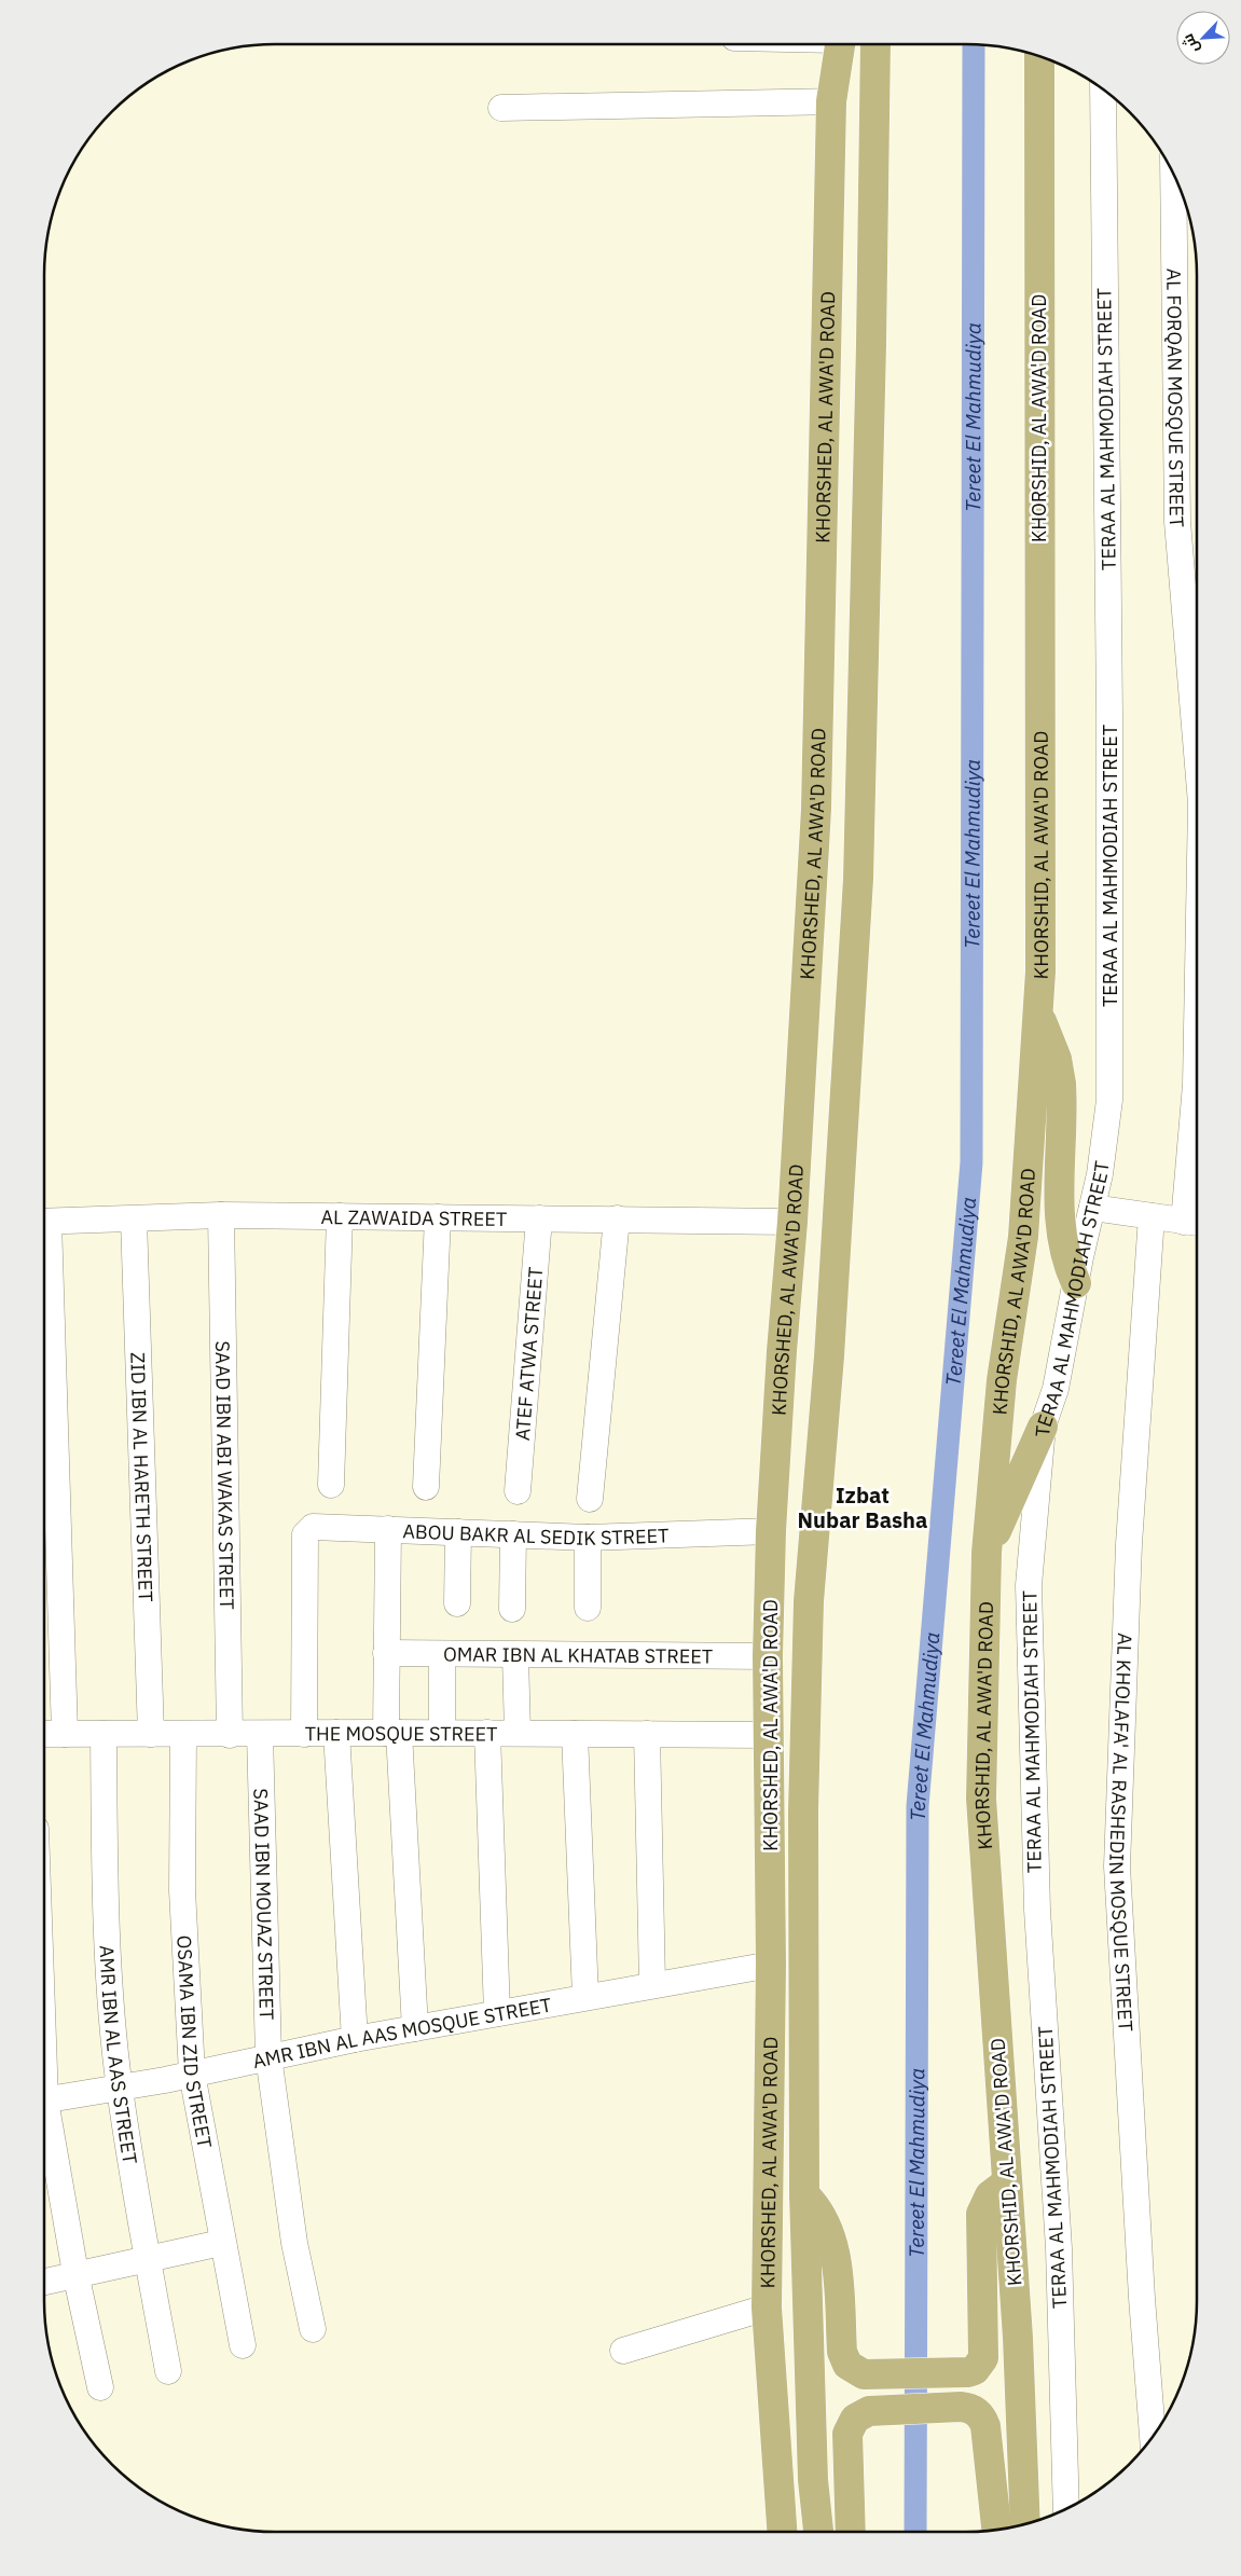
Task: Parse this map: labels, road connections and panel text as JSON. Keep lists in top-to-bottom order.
{
  "streets": {
    "main road": ["KHORSHED, AL AWA'D ROAD", "KHORSHID, AL AWA'D ROAD"],
    "street": [
      "AL FORQAN MOSQUE STREET",
      "TERAA AL MAHMODIAH STREET",
      "AL ZAWAIDA STREET",
      "ATEF ATWA STREET",
      "SAAD IBN ABI WAKAS STREET",
      "ZID IBN AL HARETH STREET",
      "ABOU BAKR AL SEDIK STREET",
      "OMAR IBN AL KHATAB STREET",
      "THE MOSQUE STREET",
      "AL KHOLAFA' AL RASHEDIN MOSQUE STREET",
      "SAAD IBN MOUAZ STREET",
      "AMR IBN AL AAS MOSQUE STREET",
      "OSAMA IBN ZID STREET",
      "AMR IBN AL AAS STREET"
    ]
  },
  "crossings": [
    ["KHORSHED, AL AWA'D ROAD", "AL ZAWAIDA STREET"],
    ["KHORSHED, AL AWA'D ROAD", "ABOU BAKR AL SEDIK STREET"],
    ["KHORSHED, AL AWA'D ROAD", "OMAR IBN AL KHATAB STREET"],
    ["KHORSHED, AL AWA'D ROAD", "THE MOSQUE STREET"],
    ["KHORSHED, AL AWA'D ROAD", "AMR IBN AL AAS MOSQUE STREET"],
    ["AL ZAWAIDA STREET", "ATEF ATWA STREET"],
    ["AL ZAWAIDA STREET", "SAAD IBN ABI WAKAS STREET"],
    ["AL ZAWAIDA STREET", "ZID IBN AL HARETH STREET"],
    ["SAAD IBN ABI WAKAS STREET", "THE MOSQUE STREET"],
    ["ZID IBN AL HARETH STREET", "THE MOSQUE STREET"],
    ["ABOU BAKR AL SEDIK STREET", "THE MOSQUE STREET"],
    ["THE MOSQUE STREET", "SAAD IBN MOUAZ STREET"],
    ["THE MOSQUE STREET", "OSAMA IBN ZID STREET"],
    ["THE MOSQUE STREET", "AMR IBN AL AAS STREET"],
    ["SAAD IBN MOUAZ STREET", "AMR IBN AL AAS MOSQUE STREET"],
    ["AMR IBN AL AAS MOSQUE STREET", "OSAMA IBN ZID STREET"],
    ["AMR IBN AL AAS MOSQUE STREET", "AMR IBN AL AAS STREET"]
  ],
  "districts": ["Izbat Nubar Basha"],
  "water": ["Tereet El Mahmudiya"],
  "north": "bottom left"
}
